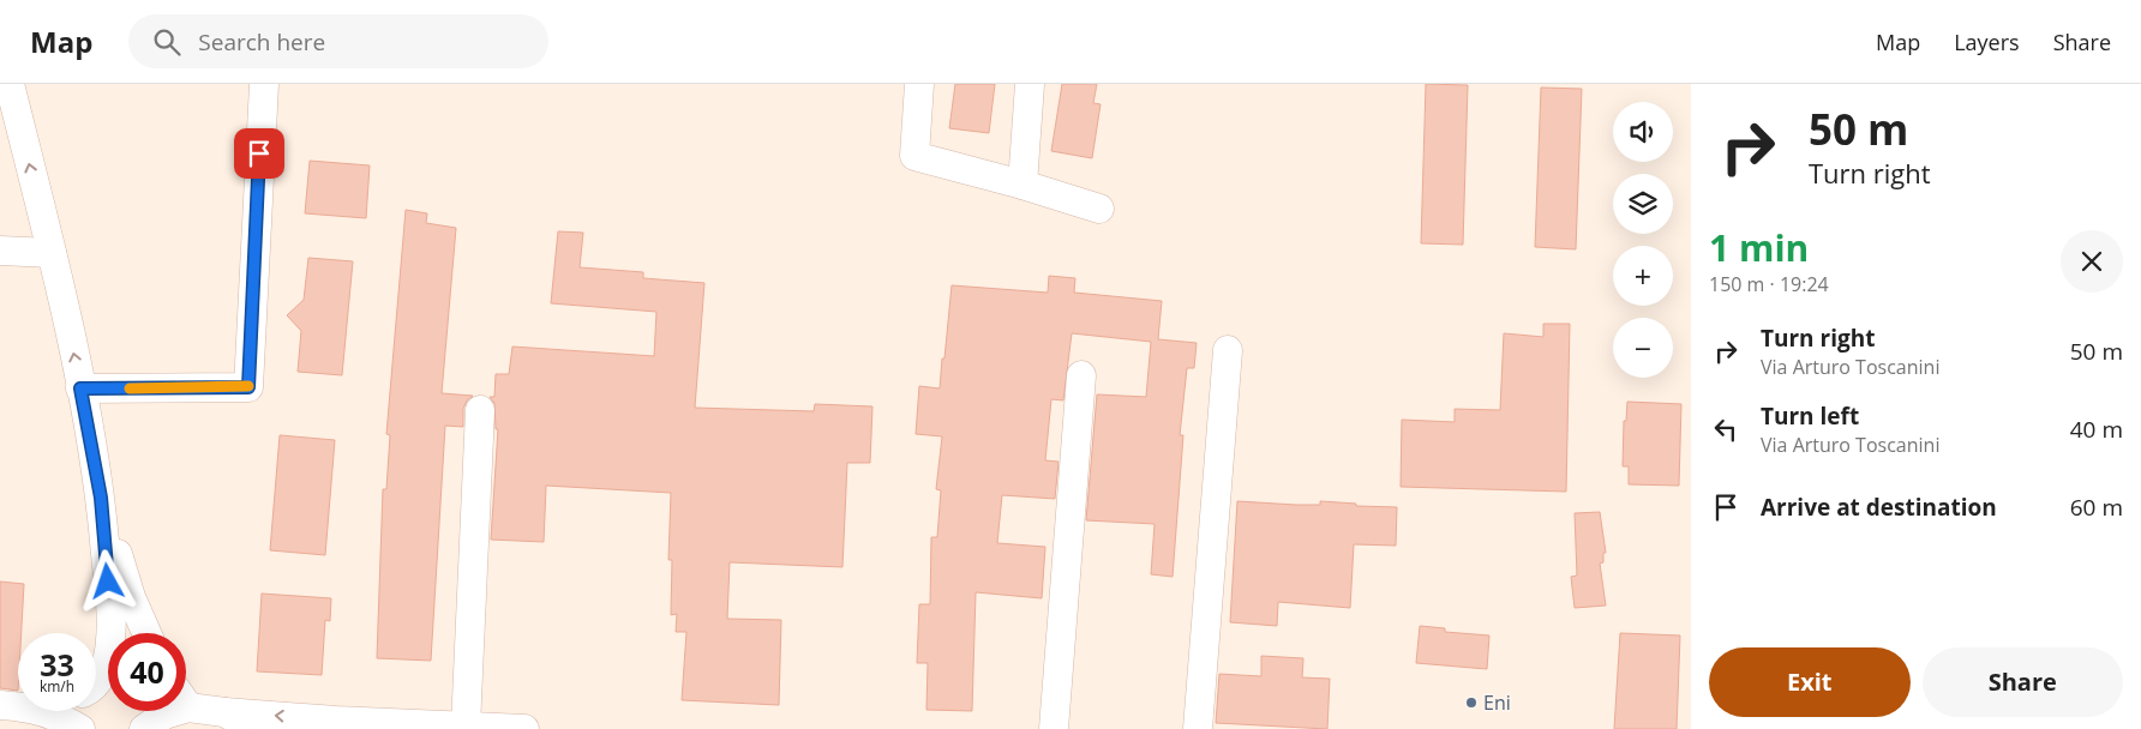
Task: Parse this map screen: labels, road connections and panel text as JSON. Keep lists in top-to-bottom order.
{
  "places": ["Eni"],
  "page": {
    "header": "Map",
    "search": "Search here",
    "nav": ["Map", "Layers", "Share"],
    "turn": ["50 m", "Turn right"],
    "map_buttons": ["+", "−"],
    "heading": ["1 min", "150 m · 19:24"],
    "list": [
      {
        "name": "Turn right",
        "note": "Via Arturo Toscanini",
        "value": "50 m"
      },
      {
        "name": "Turn left",
        "note": "Via Arturo Toscanini",
        "value": "40 m"
      },
      {
        "name": "Arrive at destination",
        "value": "60 m"
      }
    ],
    "speed": "33 km/h",
    "limit": "40",
    "buttons": ["Exit", "Share"]
  }
}
